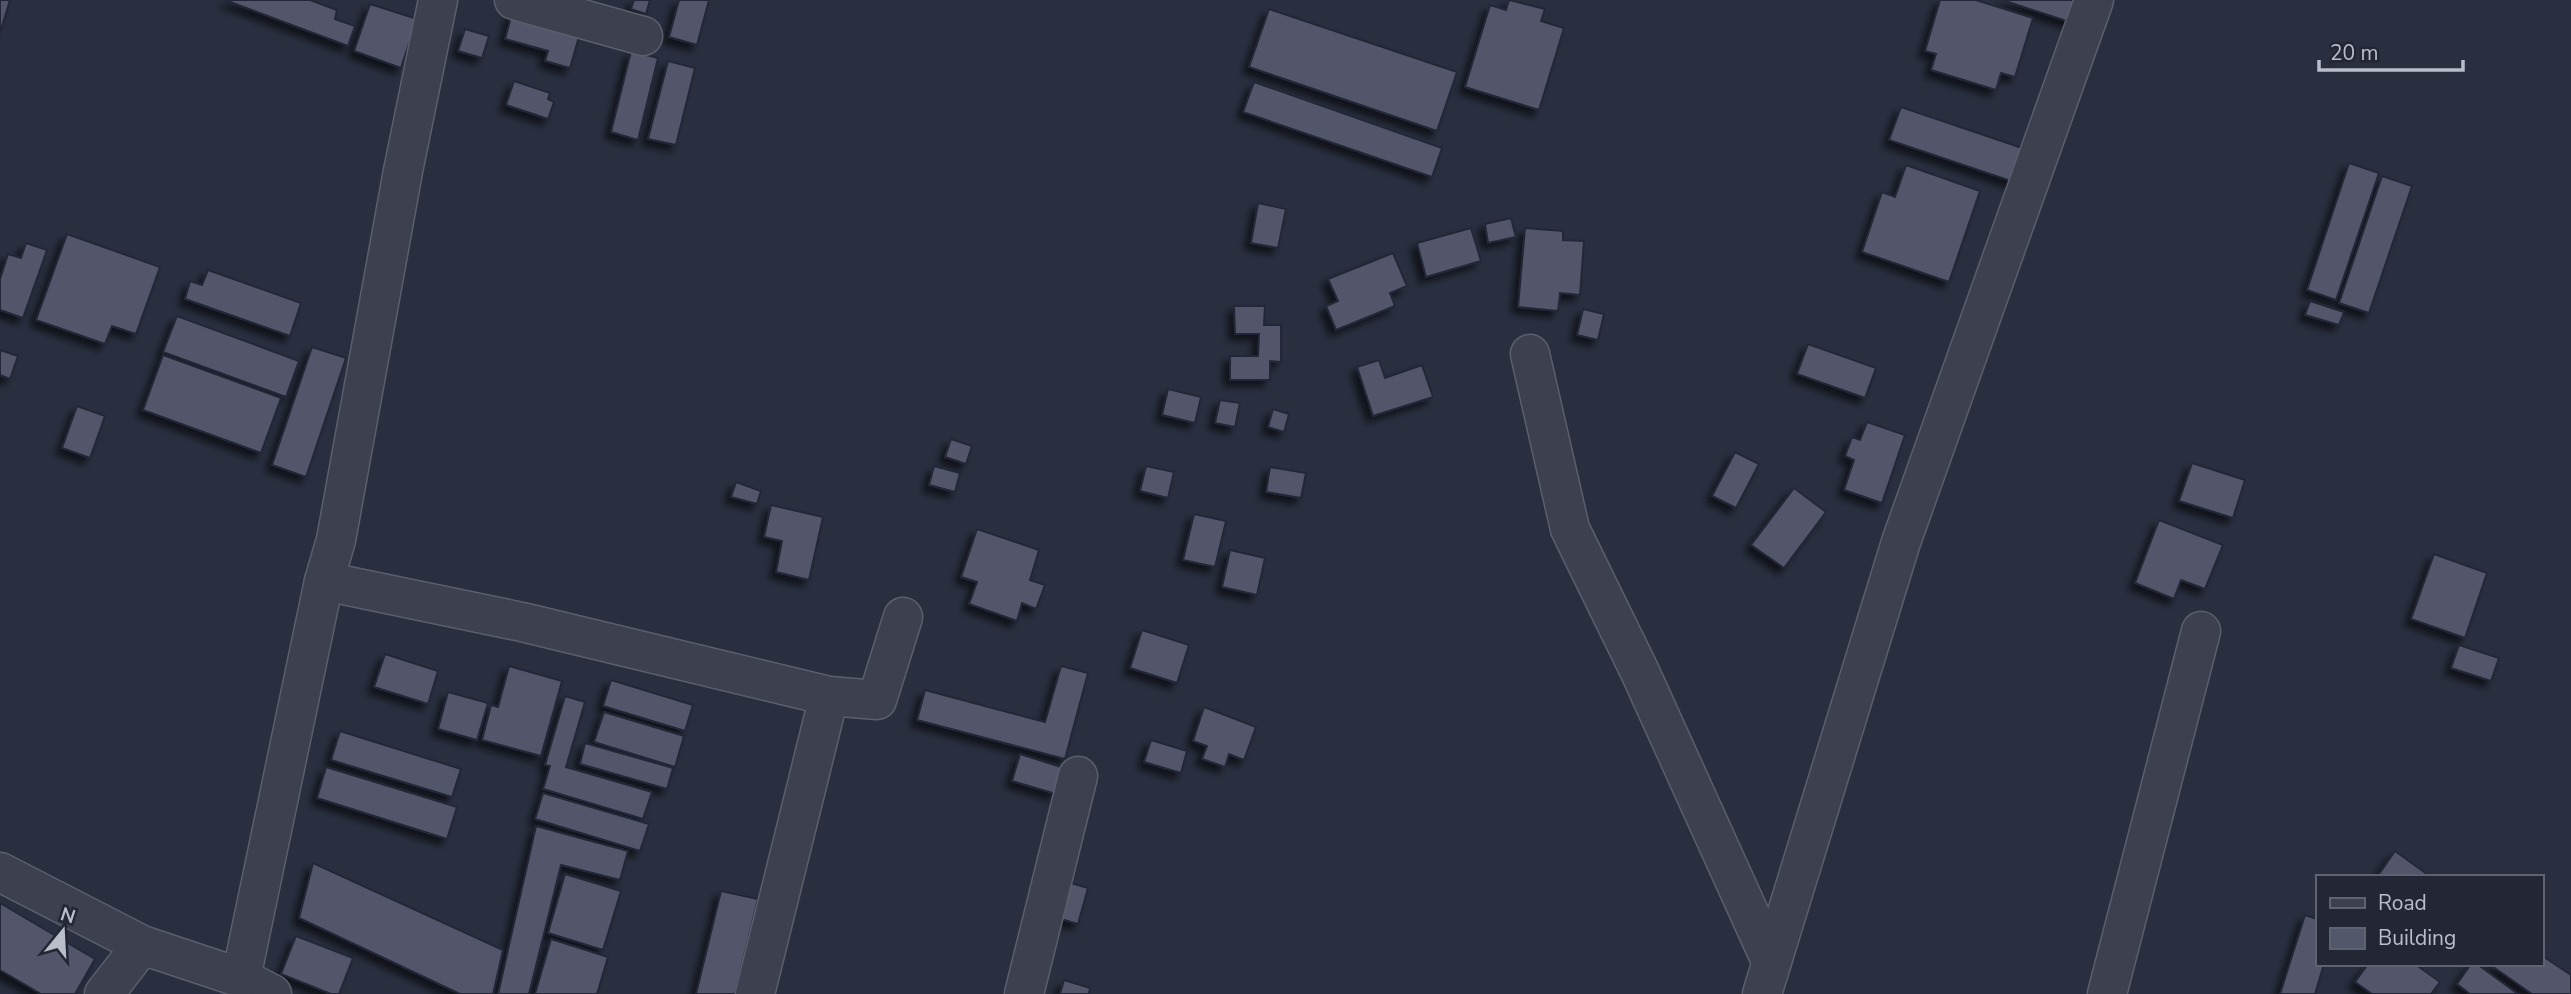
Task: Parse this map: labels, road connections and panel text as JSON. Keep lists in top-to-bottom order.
{
  "legend": ["Road", "Building"],
  "scale_bar": "20 m",
  "north": "top"
}
